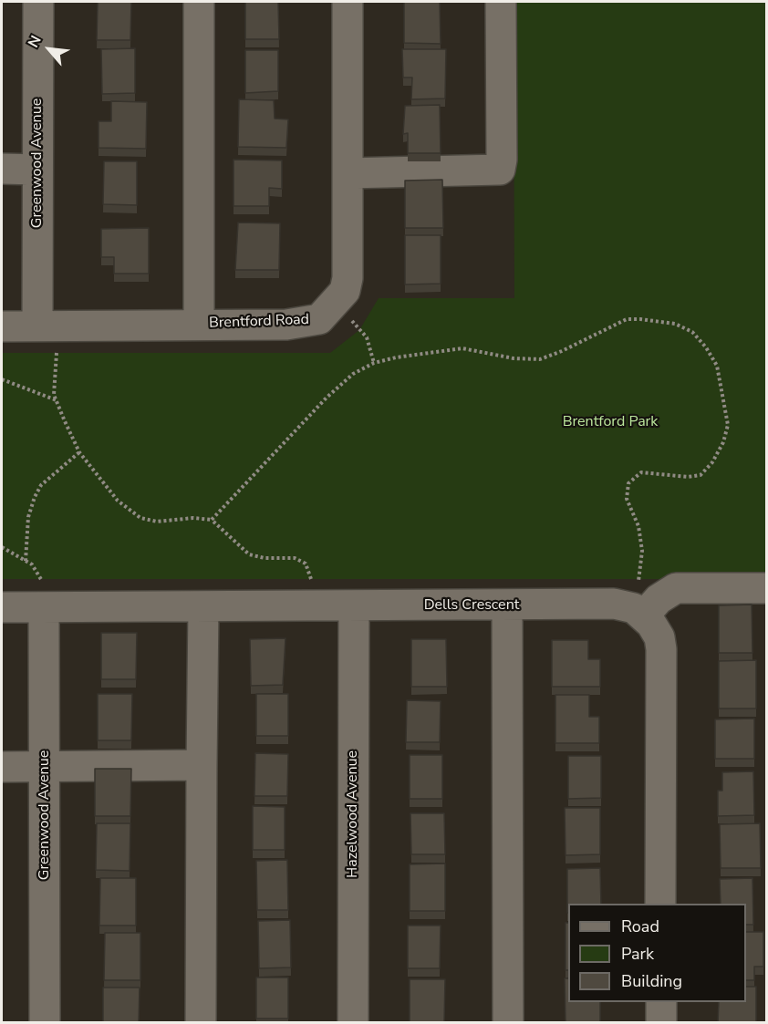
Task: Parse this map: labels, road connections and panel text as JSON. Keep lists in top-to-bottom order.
{
  "streets": {
    "street": [
      "Greenwood Avenue",
      "Brentford Road",
      "Dells Crescent",
      "Hazelwood Avenue"
    ]
  },
  "crossings": [
    ["Greenwood Avenue", "Brentford Road"],
    ["Greenwood Avenue", "Dells Crescent"],
    ["Dells Crescent", "Hazelwood Avenue"]
  ],
  "parks": ["Brentford Park"],
  "legend": ["Road", "Park", "Building"],
  "north": "top left"
}
